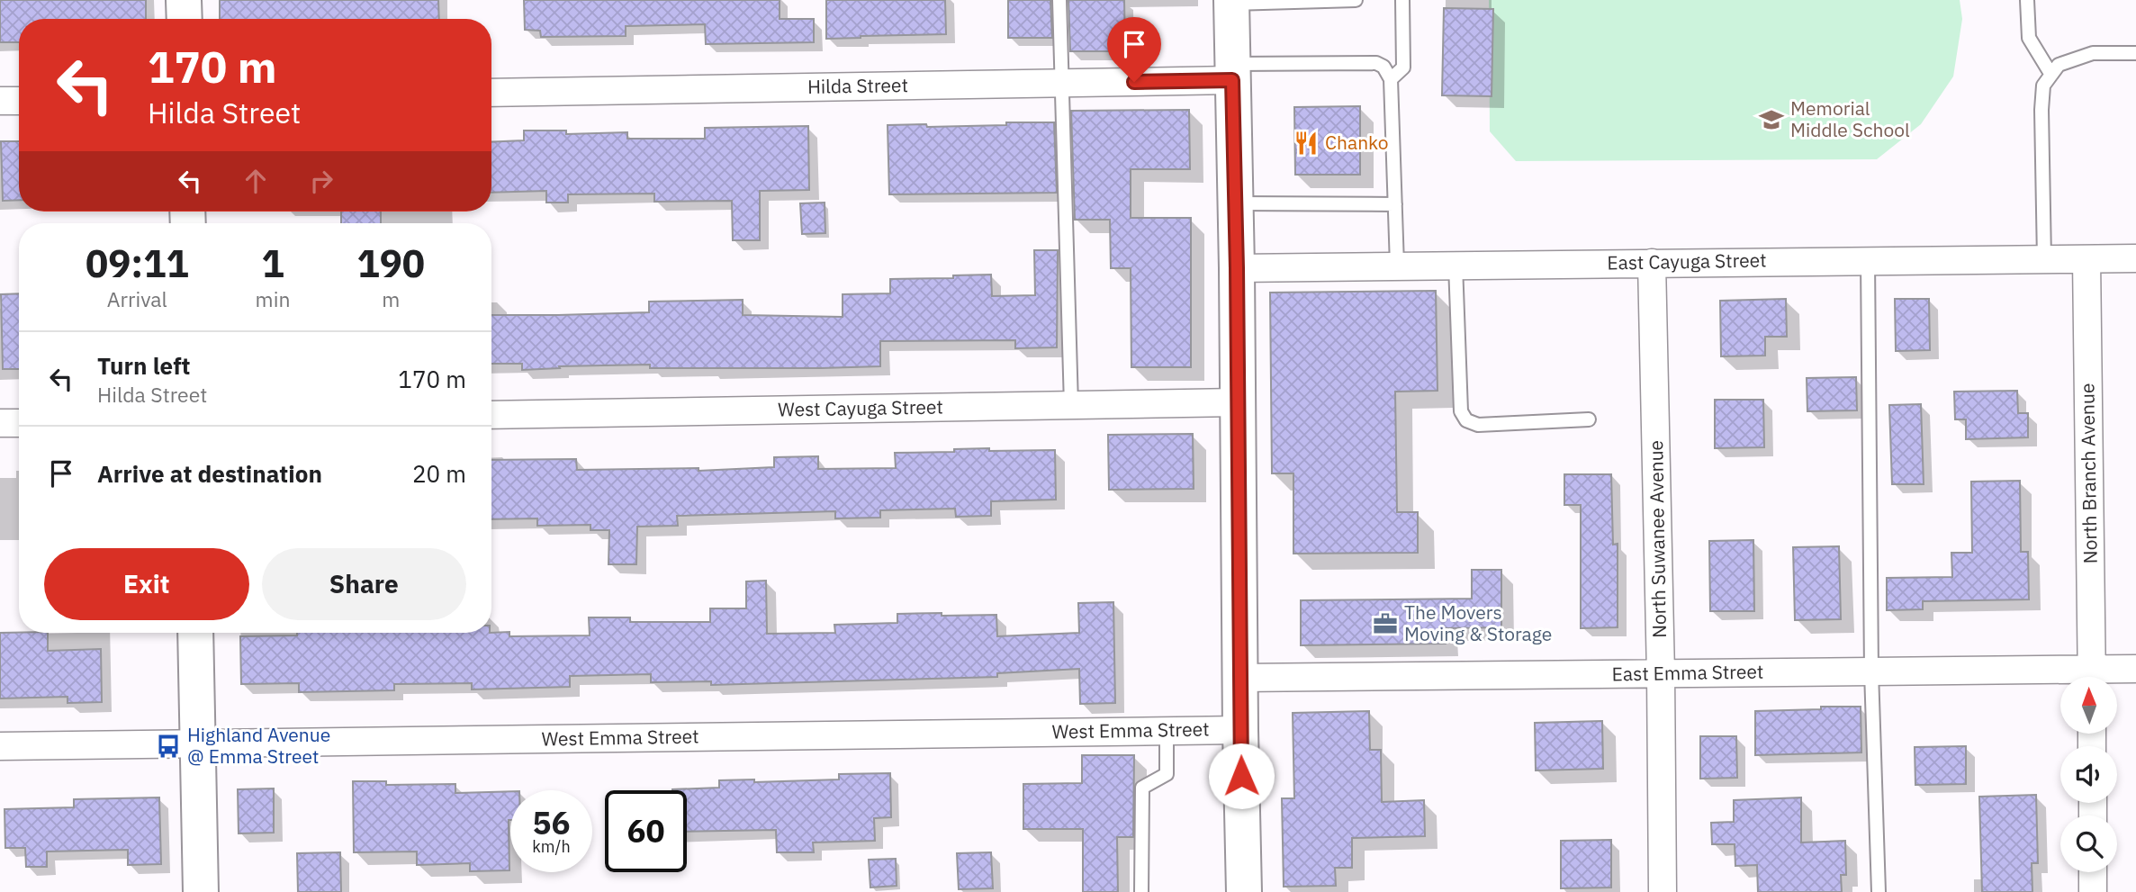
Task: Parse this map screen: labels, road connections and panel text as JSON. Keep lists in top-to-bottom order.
{
  "streets": {
    "street": [
      "Hilda Street",
      "East Cayuga Street",
      "West Cayuga Street",
      "North Branch Avenue",
      "North Suwanee Avenue",
      "East Emma Street",
      "West Emma Street"
    ]
  },
  "crossings": [
    ["East Cayuga Street", "North Branch Avenue"],
    ["East Cayuga Street", "North Suwanee Avenue"],
    ["North Suwanee Avenue", "East Emma Street"]
  ],
  "places": {
    "school or university": ["Memorial Middle School"],
    "restaurant": ["Chanko"],
    "office": ["The Movers Moving & Storage"],
    "bus stop": ["Highland Avenue @ Emma Street"]
  },
  "north": "top",
  "page": {
    "turn": ["170 m", "Hilda Street"],
    "eta": [
      "09:11",
      "Arrival",
      "1",
      "min",
      "190",
      "m"
    ],
    "list": [
      {
        "name": "Turn left",
        "note": "Hilda Street",
        "value": "170 m"
      },
      {
        "name": "Arrive at destination",
        "value": "20 m"
      }
    ],
    "buttons": ["Exit", "Share"],
    "speed": "56 km/h",
    "limit": "60"
  }
}
